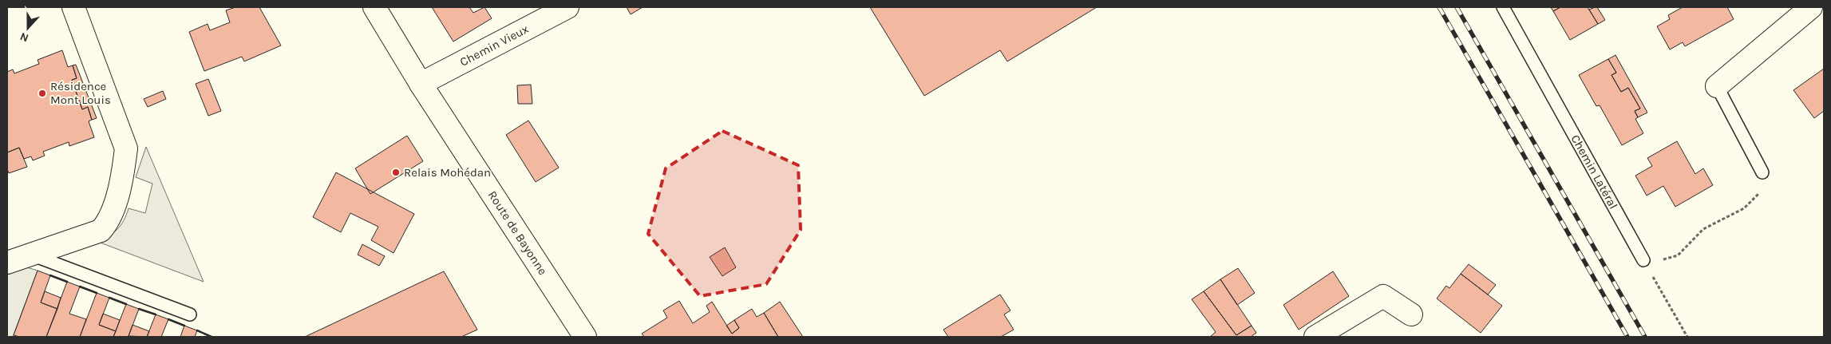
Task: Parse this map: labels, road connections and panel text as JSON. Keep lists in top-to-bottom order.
{
  "streets": {
    "street": ["Chemin Vieux", "Route de Bayonne"],
    "lane": ["Chemin Latéral"]
  },
  "crossings": [
    ["Chemin Vieux", "Route de Bayonne"]
  ],
  "places": ["Résidence Mont Louis", "Relais Mohédan"],
  "north": "bottom"
}
